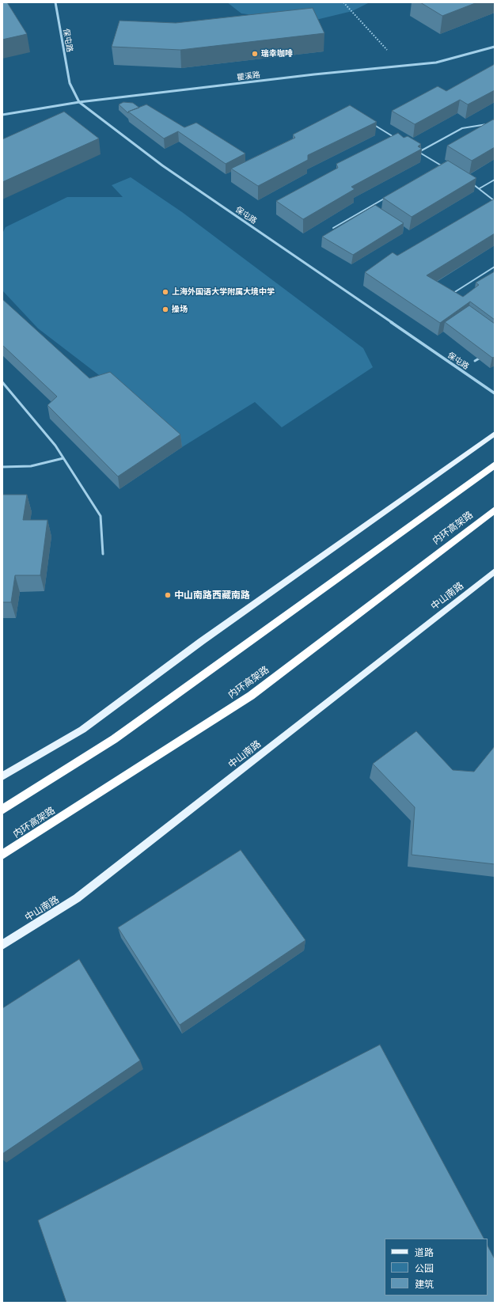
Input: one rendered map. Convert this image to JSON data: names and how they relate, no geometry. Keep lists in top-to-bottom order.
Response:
{
  "streets": {
    "highway": ["内环高架路"],
    "main road": ["中山南路"],
    "street": ["保屯路", "瞿溪路"]
  },
  "crossings": [
    ["保屯路", "瞿溪路"]
  ],
  "places": [
    "瑞幸咖啡",
    "上海外国语大学附属大境中学",
    "操场",
    "中山南路西藏南路"
  ],
  "legend": ["道路", "公园", "建筑"]
}
